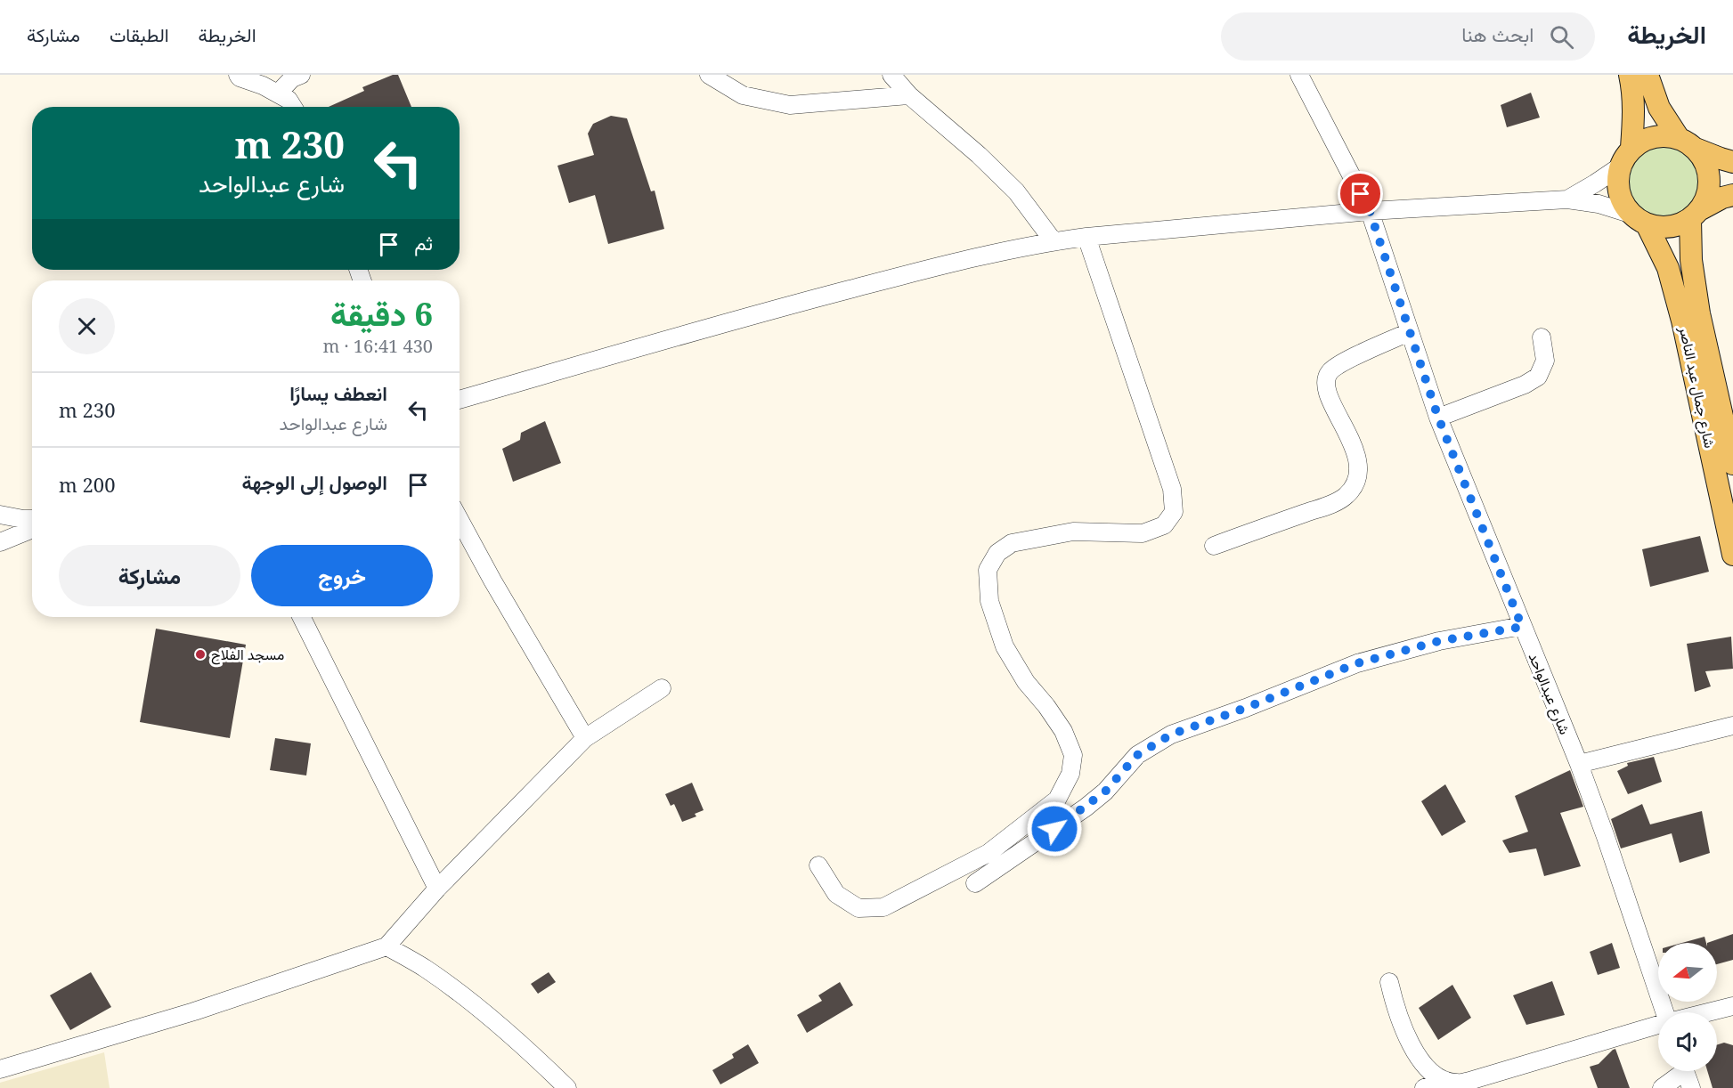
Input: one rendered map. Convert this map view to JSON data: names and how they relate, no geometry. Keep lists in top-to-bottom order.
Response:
{
  "streets": {
    "main road": ["شارع جمال عبد الناصر"],
    "street": ["شارع عبدالواحد"]
  },
  "places": ["مسجد الفلاح"],
  "north": "left",
  "page": {
    "header": "الخريطة",
    "search": "ابحث هنا",
    "nav": ["الخريطة", "الطبقات", "مشاركة"],
    "turn": ["230 m", "شارع عبدالواحد"],
    "then": "ثم",
    "heading": ["6 دقيقة", "430 m · 16:41"],
    "list": [
      {
        "name": "انعطف يسارًا",
        "note": "شارع عبدالواحد",
        "value": "230 m"
      },
      {
        "name": "الوصول إلى الوجهة",
        "value": "200 m"
      }
    ],
    "buttons": ["خروج", "مشاركة"]
  }
}
